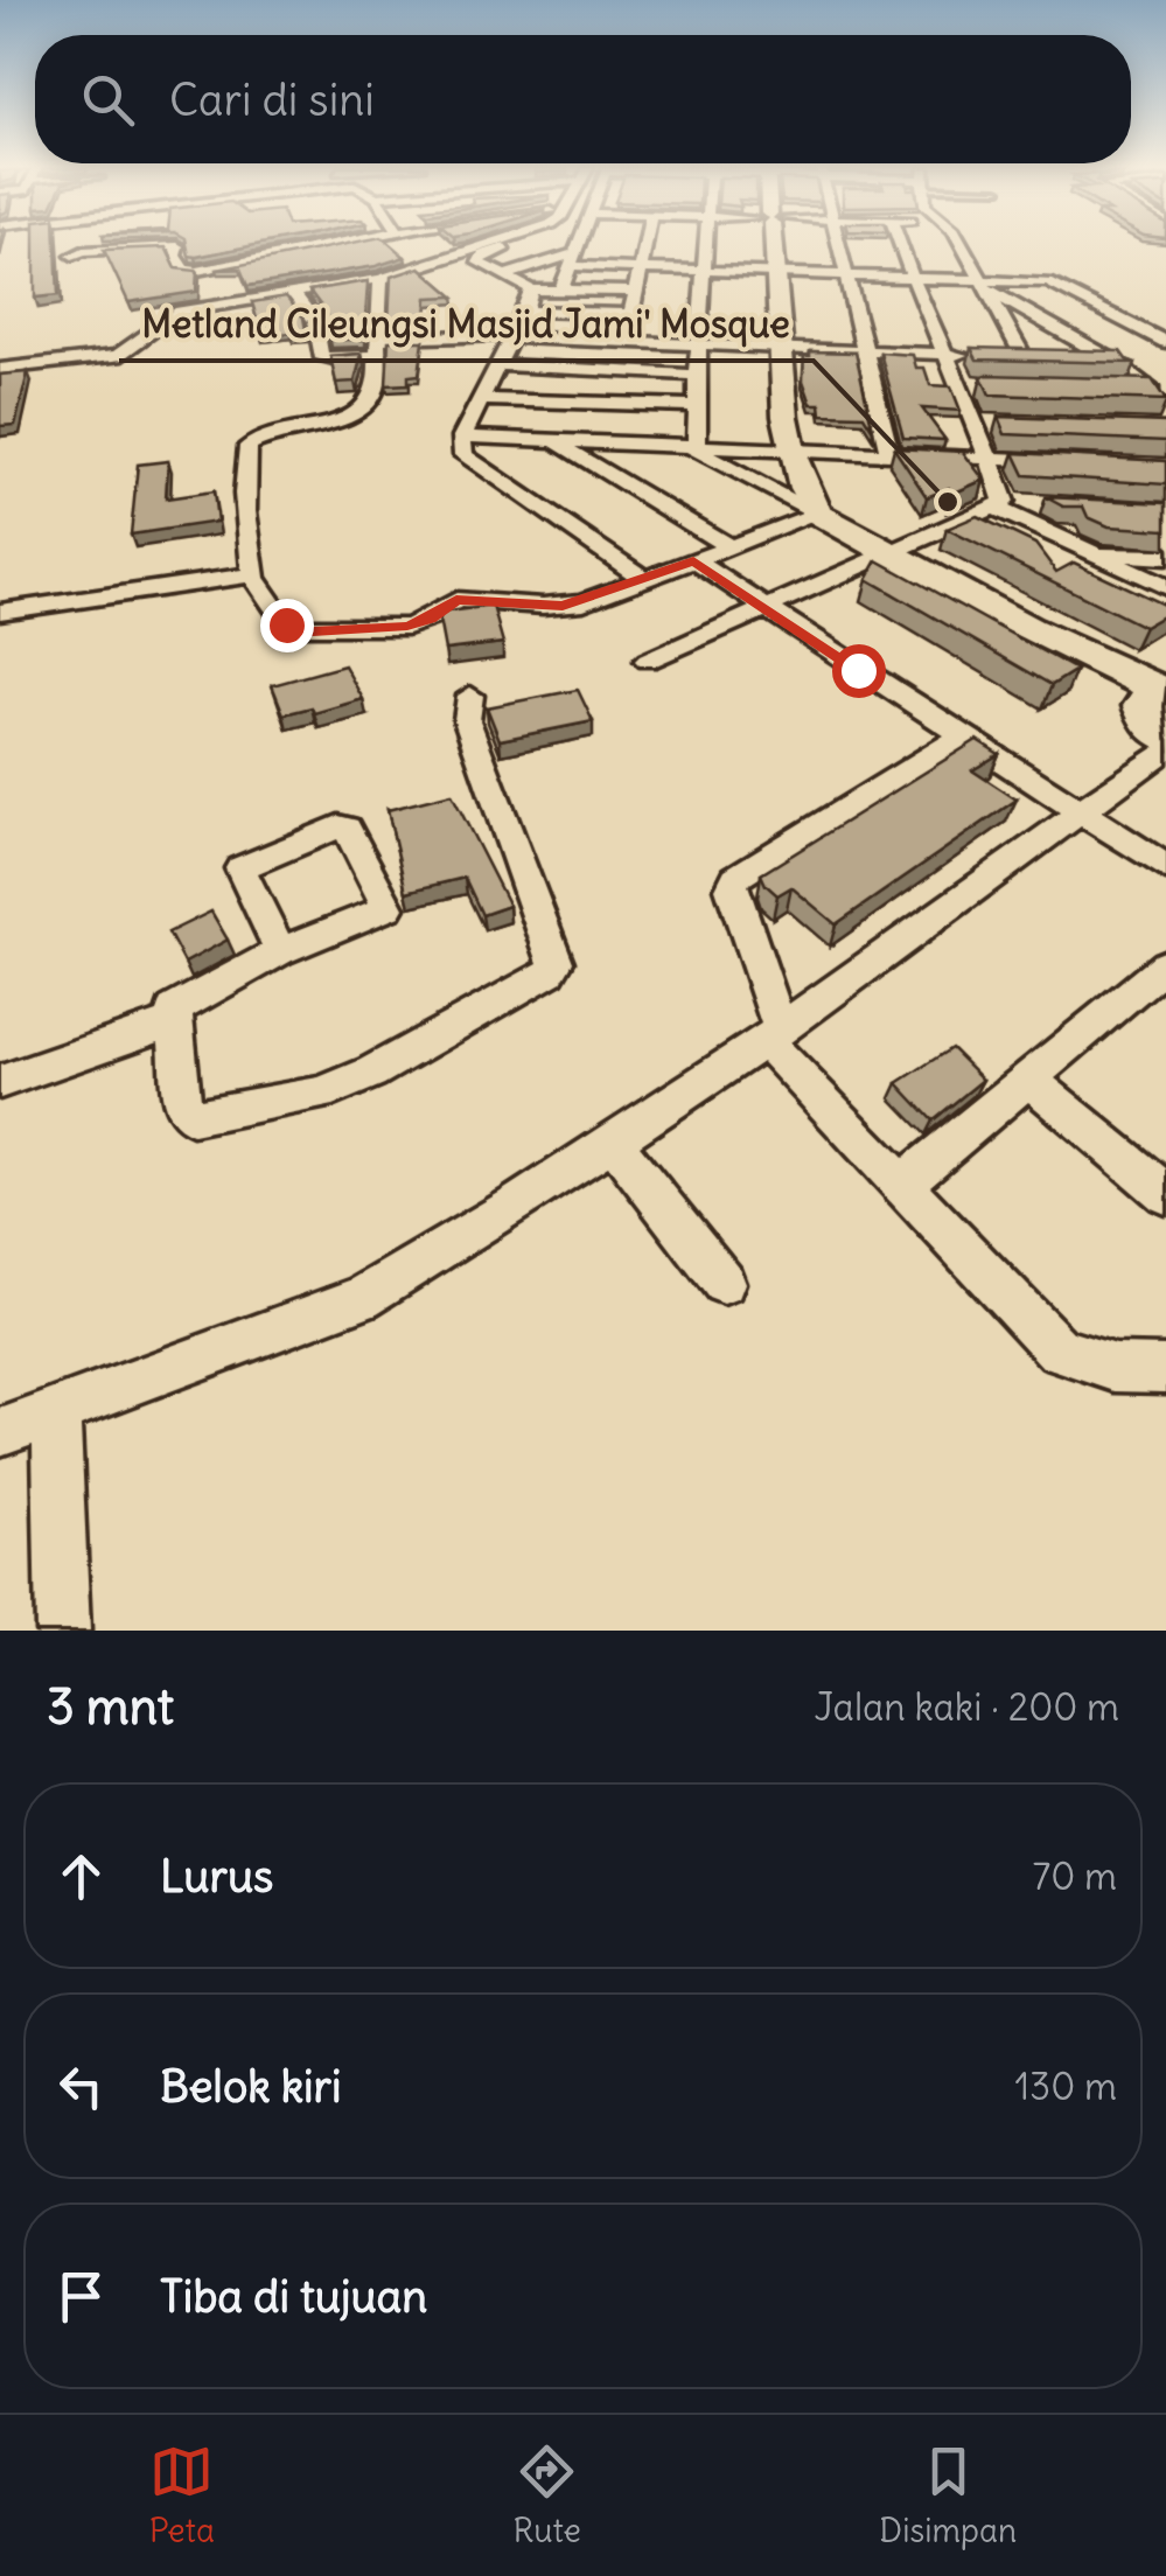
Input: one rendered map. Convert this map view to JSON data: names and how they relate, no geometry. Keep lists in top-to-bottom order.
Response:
{
  "places": ["Metland Cileungsi Masjid Jami' Mosque"],
  "page": {
    "search": "Cari di sini",
    "heading": ["3 mnt", "Jalan kaki · 200 m"],
    "list": [
      ["Lurus", "70 m"],
      ["Belok kiri", "130 m"],
      "Tiba di tujuan"
    ],
    "nav": ["Peta", "Rute", "Disimpan"]
  }
}
